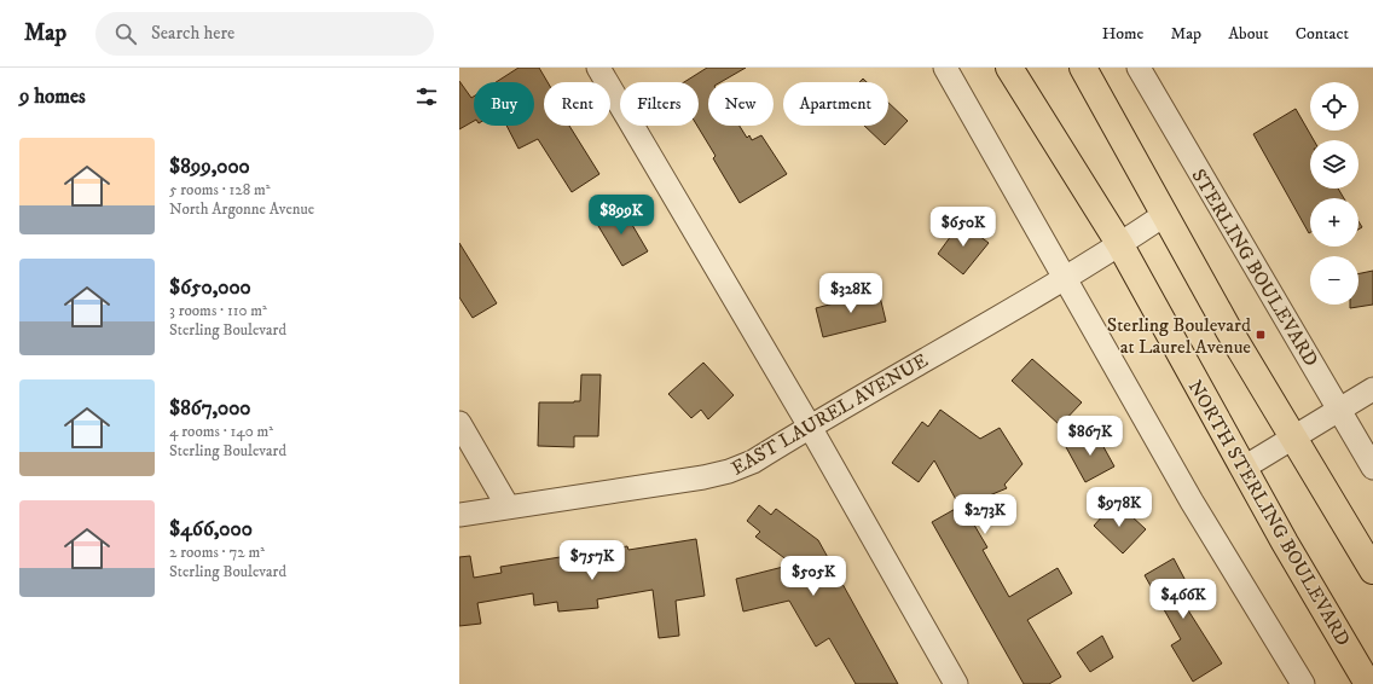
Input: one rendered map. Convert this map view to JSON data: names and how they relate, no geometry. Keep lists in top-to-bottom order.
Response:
{
  "streets": {
    "main road": ["NORTH STERLING BOULEVARD"],
    "street": ["STERLING BOULEVARD", "EAST LAUREL AVENUE"]
  },
  "crossings": [
    ["EAST LAUREL AVENUE", "NORTH STERLING BOULEVARD"]
  ],
  "places": {
    "transit": ["Sterling Boulevard at Laurel Avenue"]
  },
  "page": {
    "header": "Map",
    "search": "Search here",
    "nav": [
      "Home",
      "Map",
      "About",
      "Contact"
    ],
    "heading": "9 homes",
    "map_buttons": ["+", "−"],
    "chip": [
      "Buy",
      "Rent",
      "Filters",
      "New",
      "Apartment"
    ],
    "list": [
      {
        "name": "$899,000",
        "note": "5 rooms · 128 m² · North Argonne Avenue"
      },
      {
        "name": "$650,000",
        "note": "3 rooms · 110 m² · Sterling Boulevard"
      },
      {
        "name": "$867,000",
        "note": "4 rooms · 140 m² · Sterling Boulevard"
      },
      {
        "name": "$466,000",
        "note": "2 rooms · 72 m² · Sterling Boulevard"
      }
    ],
    "price": [
      "$899K",
      "$650K",
      "$328K",
      "$867K",
      "$978K",
      "$273K",
      "$757K",
      "$505K",
      "$466K"
    ]
  }
}
